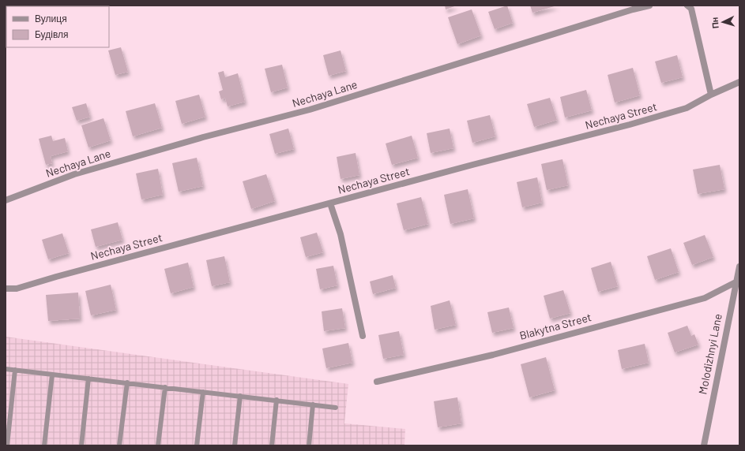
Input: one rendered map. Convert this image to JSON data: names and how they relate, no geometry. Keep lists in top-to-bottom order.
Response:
{
  "streets": {
    "street": [
      "Nechaya Lane",
      "Nechaya Street",
      "Blakytna Street",
      "Molodizhnyi Lane"
    ]
  },
  "crossings": [
    ["Blakytna Street", "Molodizhnyi Lane"]
  ],
  "legend": ["Вулиця", "Будівля"],
  "north": "left"
}
